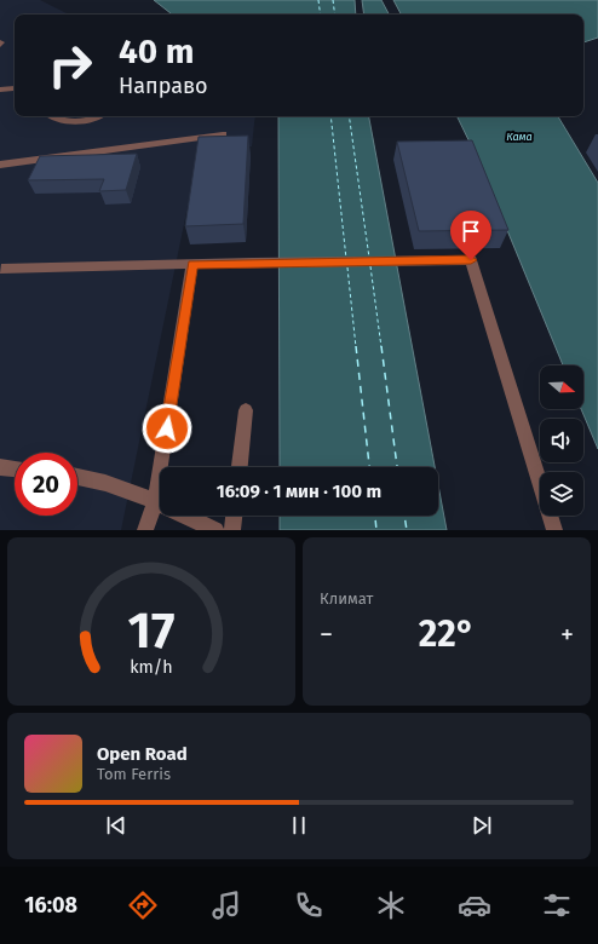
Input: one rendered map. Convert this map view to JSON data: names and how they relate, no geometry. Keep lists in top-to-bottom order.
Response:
{
  "water": ["Кама"],
  "north": "right",
  "page": {
    "turn": ["40 m", "Направо"],
    "limit": "20",
    "trip": "16:09 · 1 мин · 100 m",
    "tile": "Климат",
    "heat": ["−", "22°", "+"],
    "song": ["Open Road", "Tom Ferris"],
    "tabs": "16:08",
    "gauge": ["17", "km/h"]
  }
}
